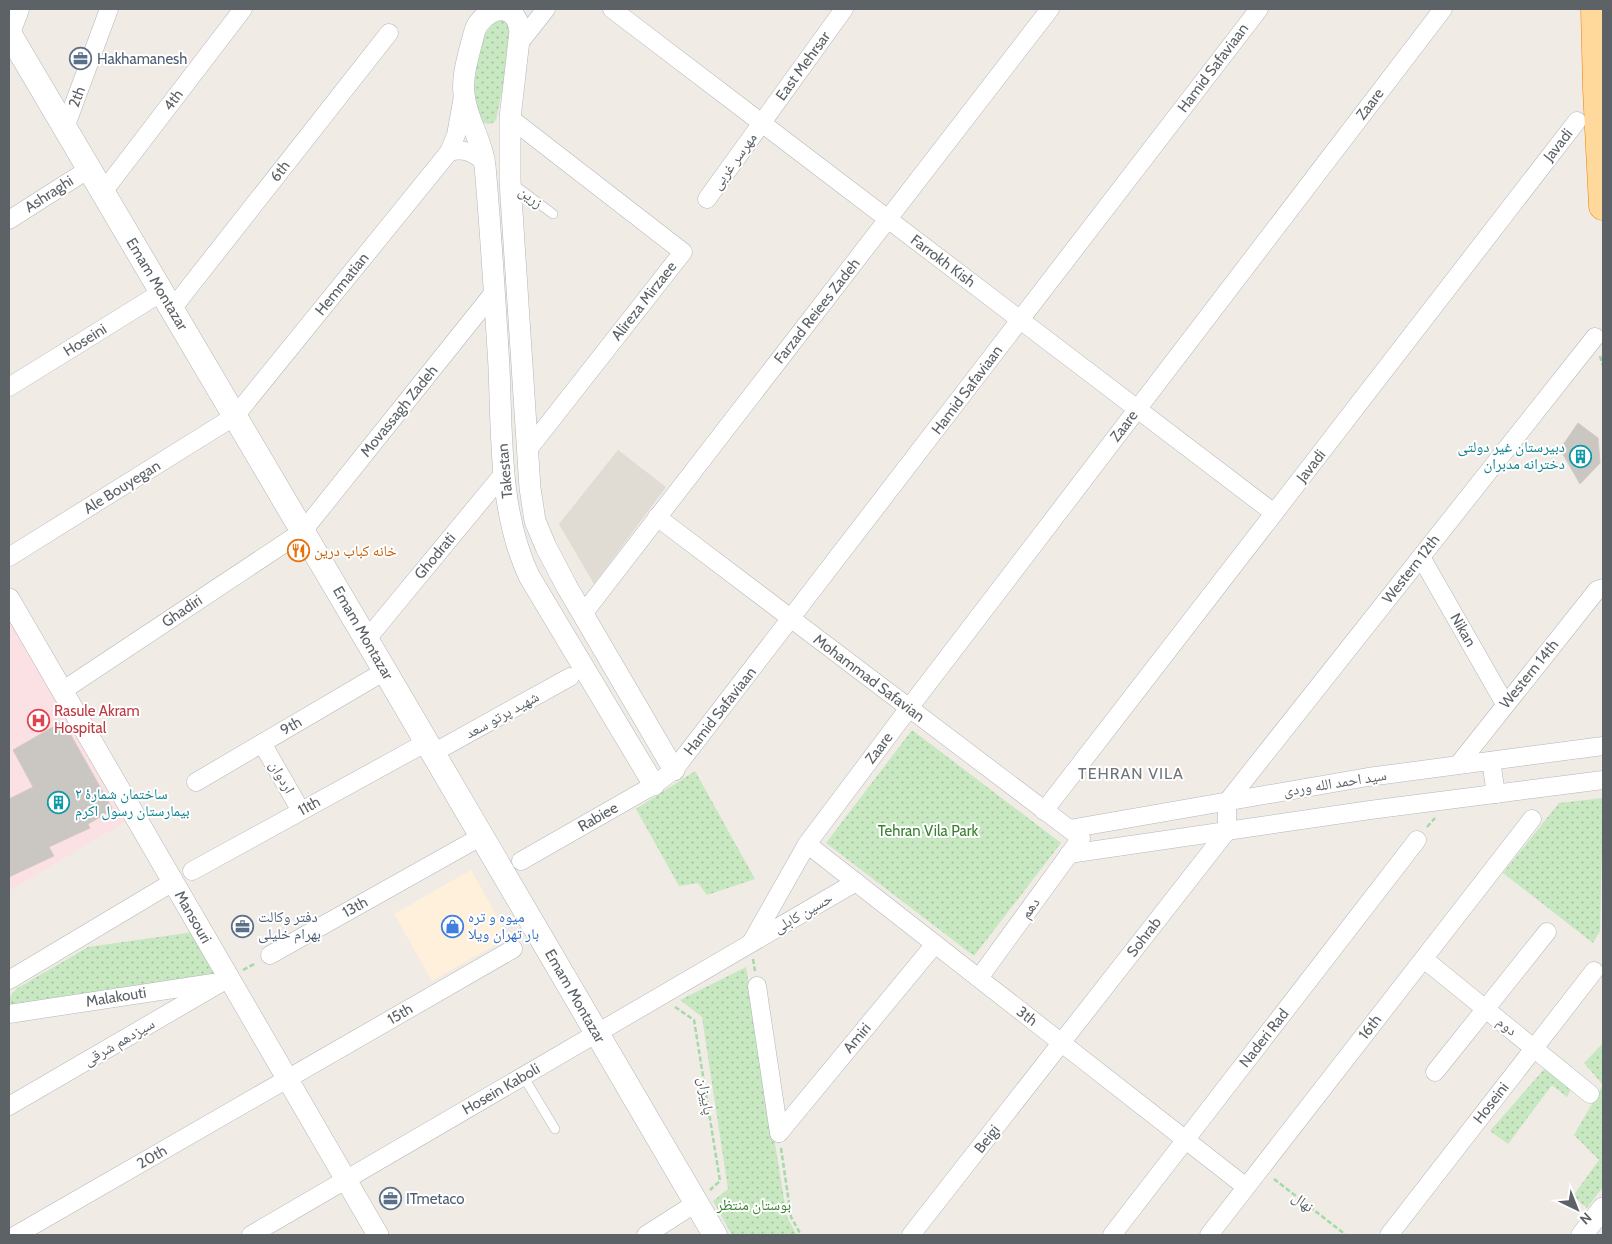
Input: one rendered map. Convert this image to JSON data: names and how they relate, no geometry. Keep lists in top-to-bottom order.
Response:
{
  "streets": {
    "main road": ["Emam Montazar"],
    "street": [
      "East Mehrsar",
      "Hamid Safaviaan",
      "2th",
      "4th",
      "Zaare",
      "Javadi",
      "مهرسر غربی",
      "6th",
      "Ashraghi",
      "Farrokh Kish",
      "Hemmatian",
      "Alireza Mirzaee",
      "Farzad Reiees Zadeh",
      "Hoseini",
      "Movassagh Zadeh",
      "Takestan",
      "Ale Bouyegan",
      "Ghodrati",
      "Western 12th",
      "Ghadiri",
      "Nikan",
      "Western 14th",
      "Mohammad Safavian",
      "شهید پرتو سعد",
      "9th",
      "اردوان",
      "سید احمد الله وردی",
      "11th",
      "Rabiee",
      "13th",
      "دهم",
      "حسین کابلی",
      "Mansouri",
      "Sohrab",
      "Malakouti",
      "15th",
      "3th",
      "دوم",
      "16th",
      "Amiri",
      "Naderi Rad",
      "سیزدهم شرقی",
      "Hosein Kaboli",
      "Beigi",
      "20th"
    ],
    "lane": ["زرین"],
    "path": ["پاییزان", "نهال"]
  },
  "crossings": [
    ["East Mehrsar", "مهرسر غربی"],
    ["East Mehrsar", "Farrokh Kish"],
    ["Hamid Safaviaan", "Farrokh Kish"],
    ["Hamid Safaviaan", "Takestan"],
    ["Hamid Safaviaan", "Mohammad Safavian"],
    ["Hamid Safaviaan", "Rabiee"],
    ["2th", "Emam Montazar"],
    ["4th", "Emam Montazar"],
    ["Zaare", "Farrokh Kish"],
    ["Zaare", "Mohammad Safavian"],
    ["Zaare", "حسین کابلی"],
    ["Zaare", "3th"],
    ["Zaare", "Hosein Kaboli"],
    ["Javadi", "Farrokh Kish"],
    ["Javadi", "Mohammad Safavian"],
    ["مهرسر غربی", "Farrokh Kish"],
    ["6th", "Emam Montazar"],
    ["6th", "Hoseini"],
    ["Ashraghi", "Emam Montazar"],
    ["زرین", "Takestan"],
    ["Farrokh Kish", "Farzad Reiees Zadeh"],
    ["Emam Montazar", "Hemmatian"],
    ["Emam Montazar", "Hoseini"],
    ["Emam Montazar", "Movassagh Zadeh"],
    ["Emam Montazar", "Ale Bouyegan"],
    ["Emam Montazar", "Ghodrati"],
    ["Emam Montazar", "Ghadiri"],
    ["Emam Montazar", "شهید پرتو سعد"],
    ["Emam Montazar", "9th"],
    ["Emam Montazar", "11th"],
    ["Emam Montazar", "13th"],
    ["Emam Montazar", "Hosein Kaboli"],
    ["Emam Montazar", "پاییزان"],
    ["Hemmatian", "Takestan"],
    ["Hemmatian", "Ale Bouyegan"],
    ["Alireza Mirzaee", "Takestan"],
    ["Farzad Reiees Zadeh", "Takestan"],
    ["Farzad Reiees Zadeh", "Mohammad Safavian"],
    ["Hoseini", "دوم"],
    ["Movassagh Zadeh", "Takestan"],
    ["Movassagh Zadeh", "Ghadiri"],
    ["Takestan", "Ghodrati"],
    ["Takestan", "Rabiee"],
    ["Western 12th", "Nikan"],
    ["Western 12th", "سید احمد الله وردی"],
    ["Ghadiri", "Mansouri"],
    ["Nikan", "Western 14th"],
    ["Western 14th", "سید احمد الله وردی"],
    ["Mohammad Safavian", "سید احمد الله وردی"],
    ["Mohammad Safavian", "دهم"],
    ["شهید پرتو سعد", "11th"],
    ["9th", "اردوان"],
    ["اردوان", "11th"],
    ["سید احمد الله وردی", "دهم"],
    ["سید احمد الله وردی", "Sohrab"],
    ["دهم", "3th"],
    ["حسین کابلی", "3th"],
    ["حسین کابلی", "Hosein Kaboli"],
    ["Mansouri", "Malakouti"],
    ["Mansouri", "15th"],
    ["Mansouri", "سیزدهم شرقی"],
    ["Mansouri", "Hosein Kaboli"],
    ["Mansouri", "20th"],
    ["Sohrab", "3th"],
    ["Sohrab", "Beigi"],
    ["Malakouti", "سیزدهم شرقی"],
    ["15th", "20th"],
    ["3th", "16th"],
    ["3th", "Amiri"],
    ["3th", "Naderi Rad"],
    ["3th", "Beigi"],
    ["دوم", "16th"],
    ["16th", "نهال"],
    ["Hosein Kaboli", "پاییزان"]
  ],
  "districts": ["TEHRAN VILA"],
  "parks": ["Tehran Vila Park", "بوستان منتظر"],
  "places": {
    "office": ["Hakhamanesh", "دفتر وکالت بهرام خلیلی", "ITmetaco"],
    "building": ["دبیرستان غیر دولتی دخترانه مدبران", "ساختمان شمارهٔ ۲ بیمارستان رسول اکرم"],
    "restaurant": ["خانه کباب درین"],
    "hospital": ["Rasule Akram Hospital"],
    "shop": ["میوه و تره بار تهران ویلا"]
  },
  "north": "bottom right"
}
